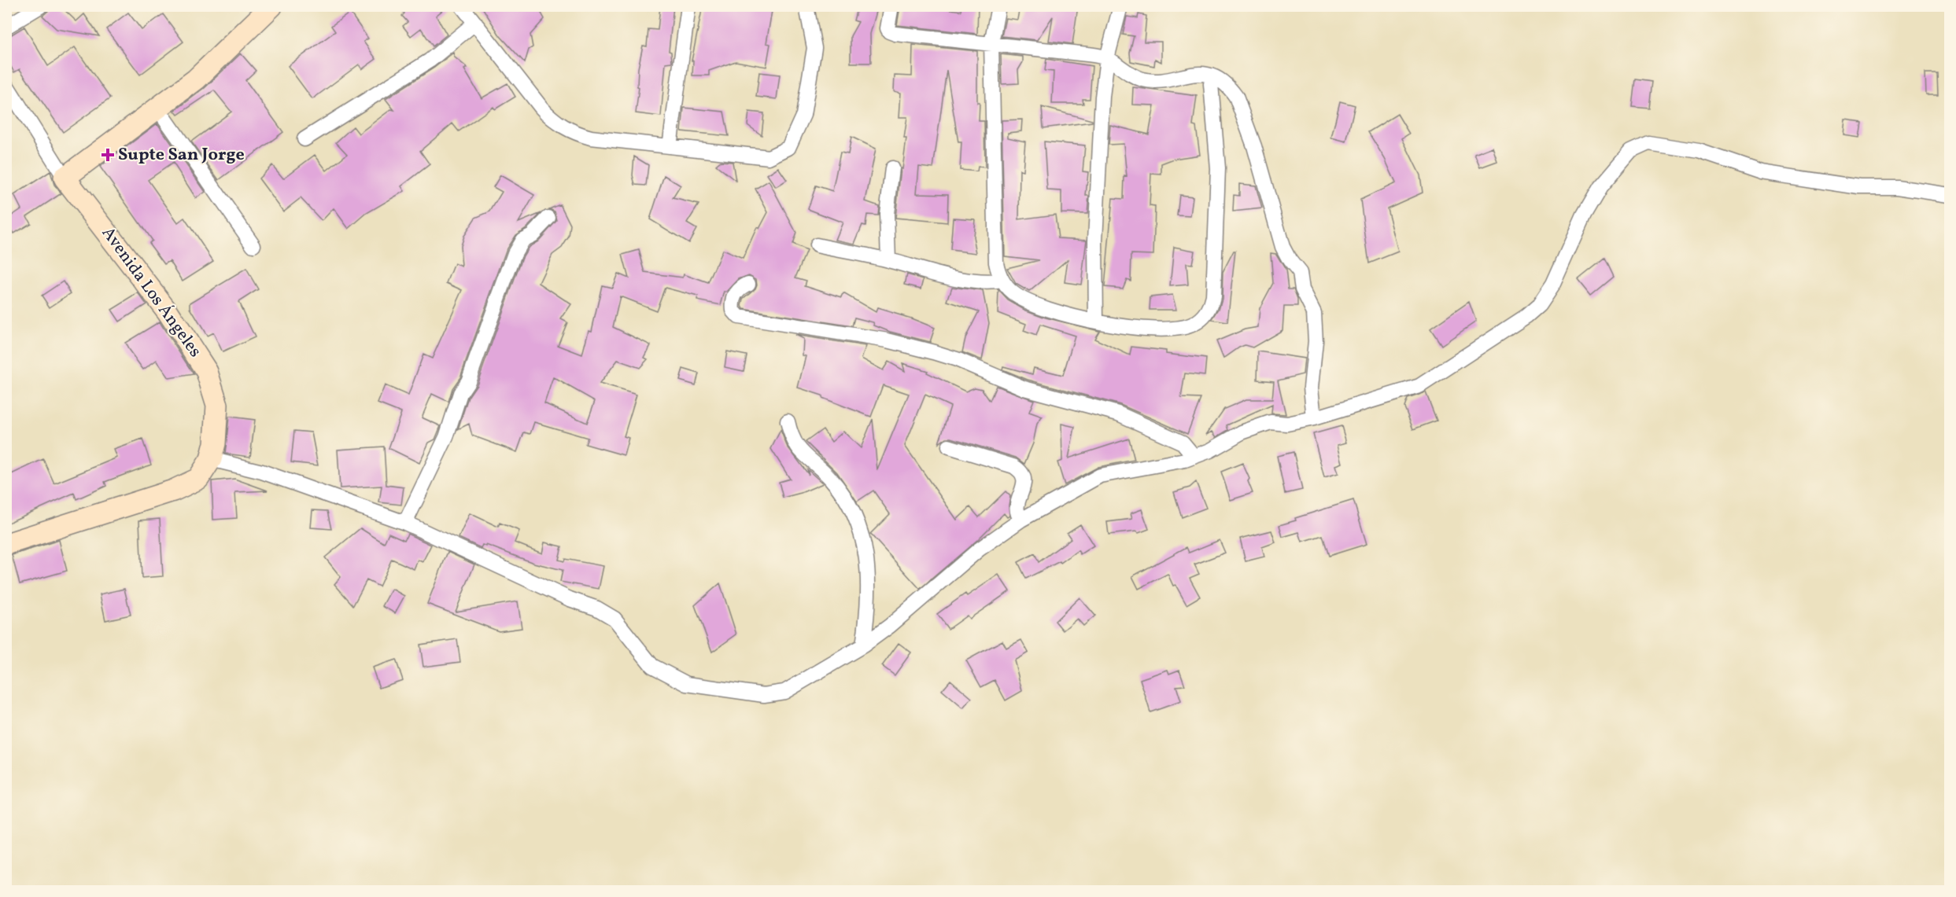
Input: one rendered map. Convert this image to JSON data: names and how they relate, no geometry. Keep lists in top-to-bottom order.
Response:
{
  "streets": {
    "street": ["Avenida Los Ángeles"]
  },
  "places": {
    "health": ["Supte San Jorge"]
  }
}
